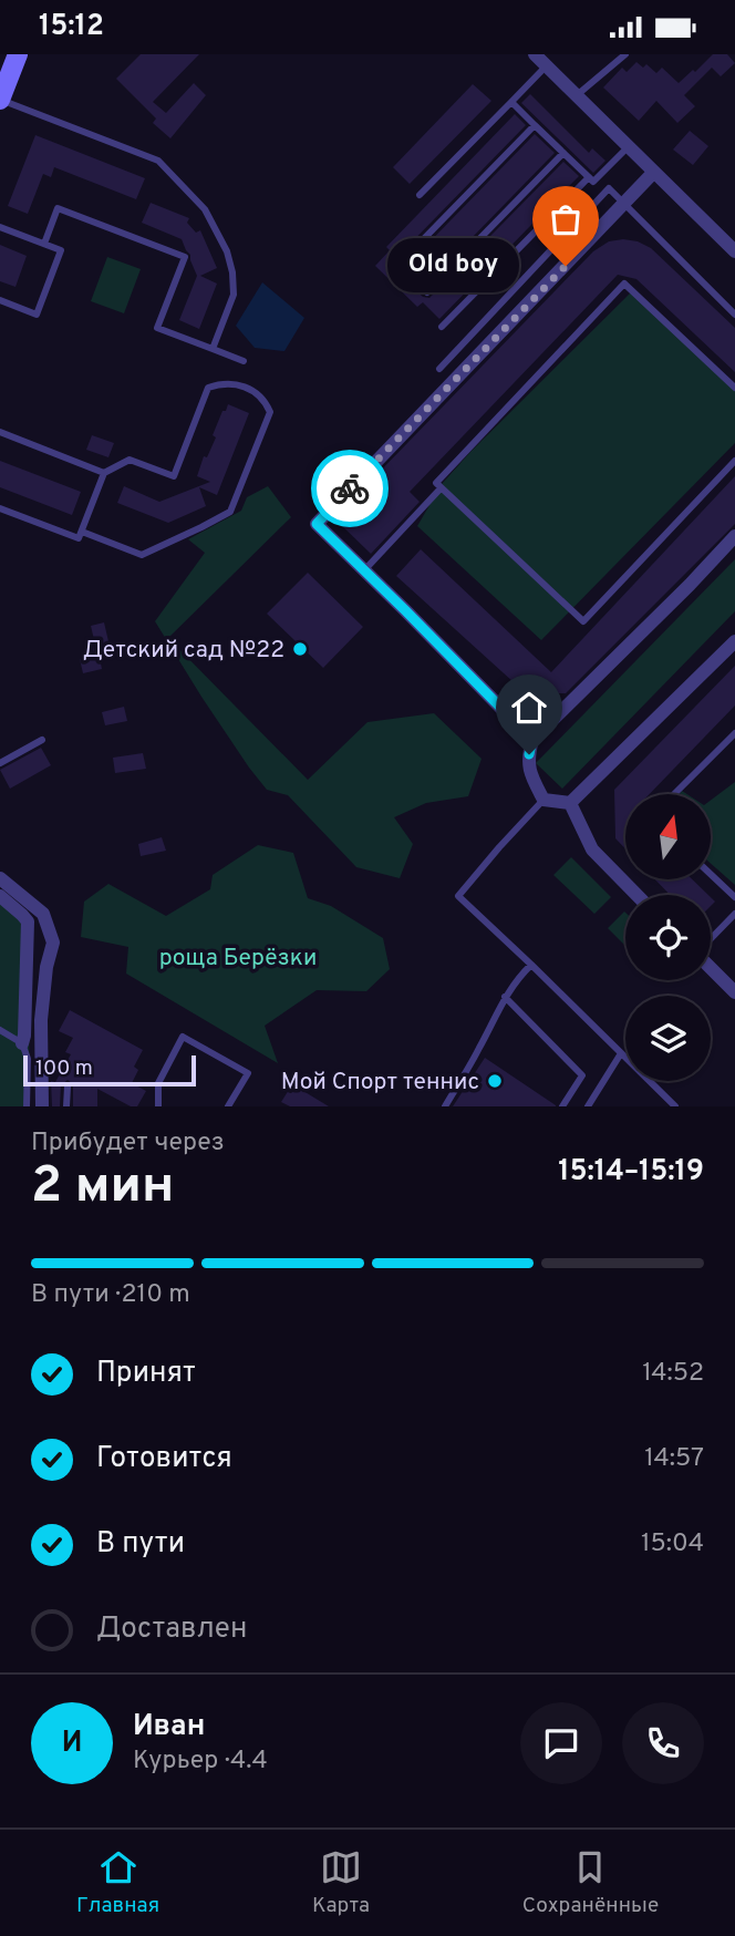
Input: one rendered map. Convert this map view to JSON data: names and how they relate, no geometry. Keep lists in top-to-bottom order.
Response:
{
  "parks": ["роща Берёзки"],
  "places": ["Old boy", "Детский сад №22", "Мой Спорт теннис"],
  "scale_bar": "100 m",
  "north": "top",
  "page": {
    "status": "15:12",
    "bubble": "Old boy",
    "scale": "100 m",
    "heading": ["2 мин", "Прибудет через", "15:14–15:19"],
    "panel": ["Иван", "Курьер · 4.4"],
    "bar": "В пути · 210 m",
    "list": [
      ["Принят", "14:52"],
      ["Готовится", "14:57"],
      ["В пути", "15:04"],
      "Доставлен"
    ],
    "round": "И",
    "tabs": ["Главная", "Карта", "Сохранённые"]
  }
}
